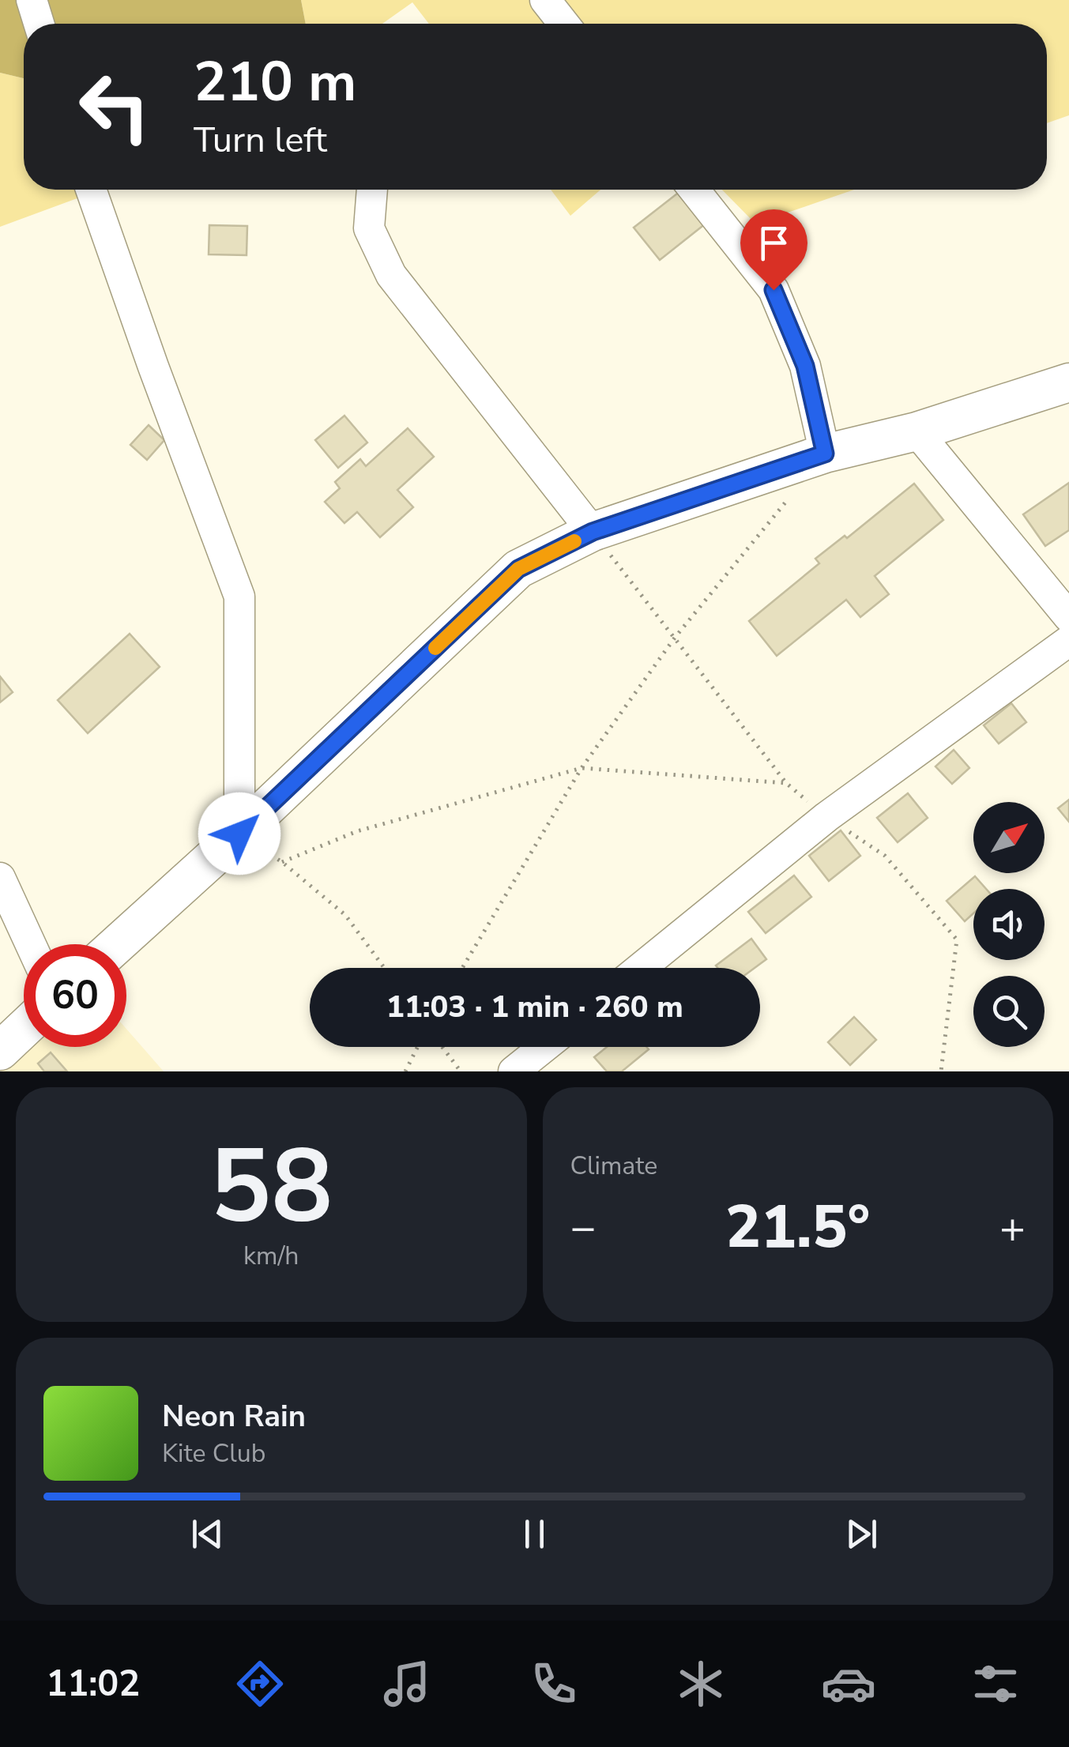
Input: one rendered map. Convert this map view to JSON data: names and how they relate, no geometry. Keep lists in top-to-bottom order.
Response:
{
  "north": "top right",
  "page": {
    "turn": ["210 m", "Turn left"],
    "limit": "60",
    "trip": "11:03 · 1 min · 260 m",
    "tile": [
      ["58", "km/h"],
      "Climate"
    ],
    "heat": ["−", "21.5°", "+"],
    "song": ["Neon Rain", "Kite Club"],
    "tabs": "11:02"
  }
}
